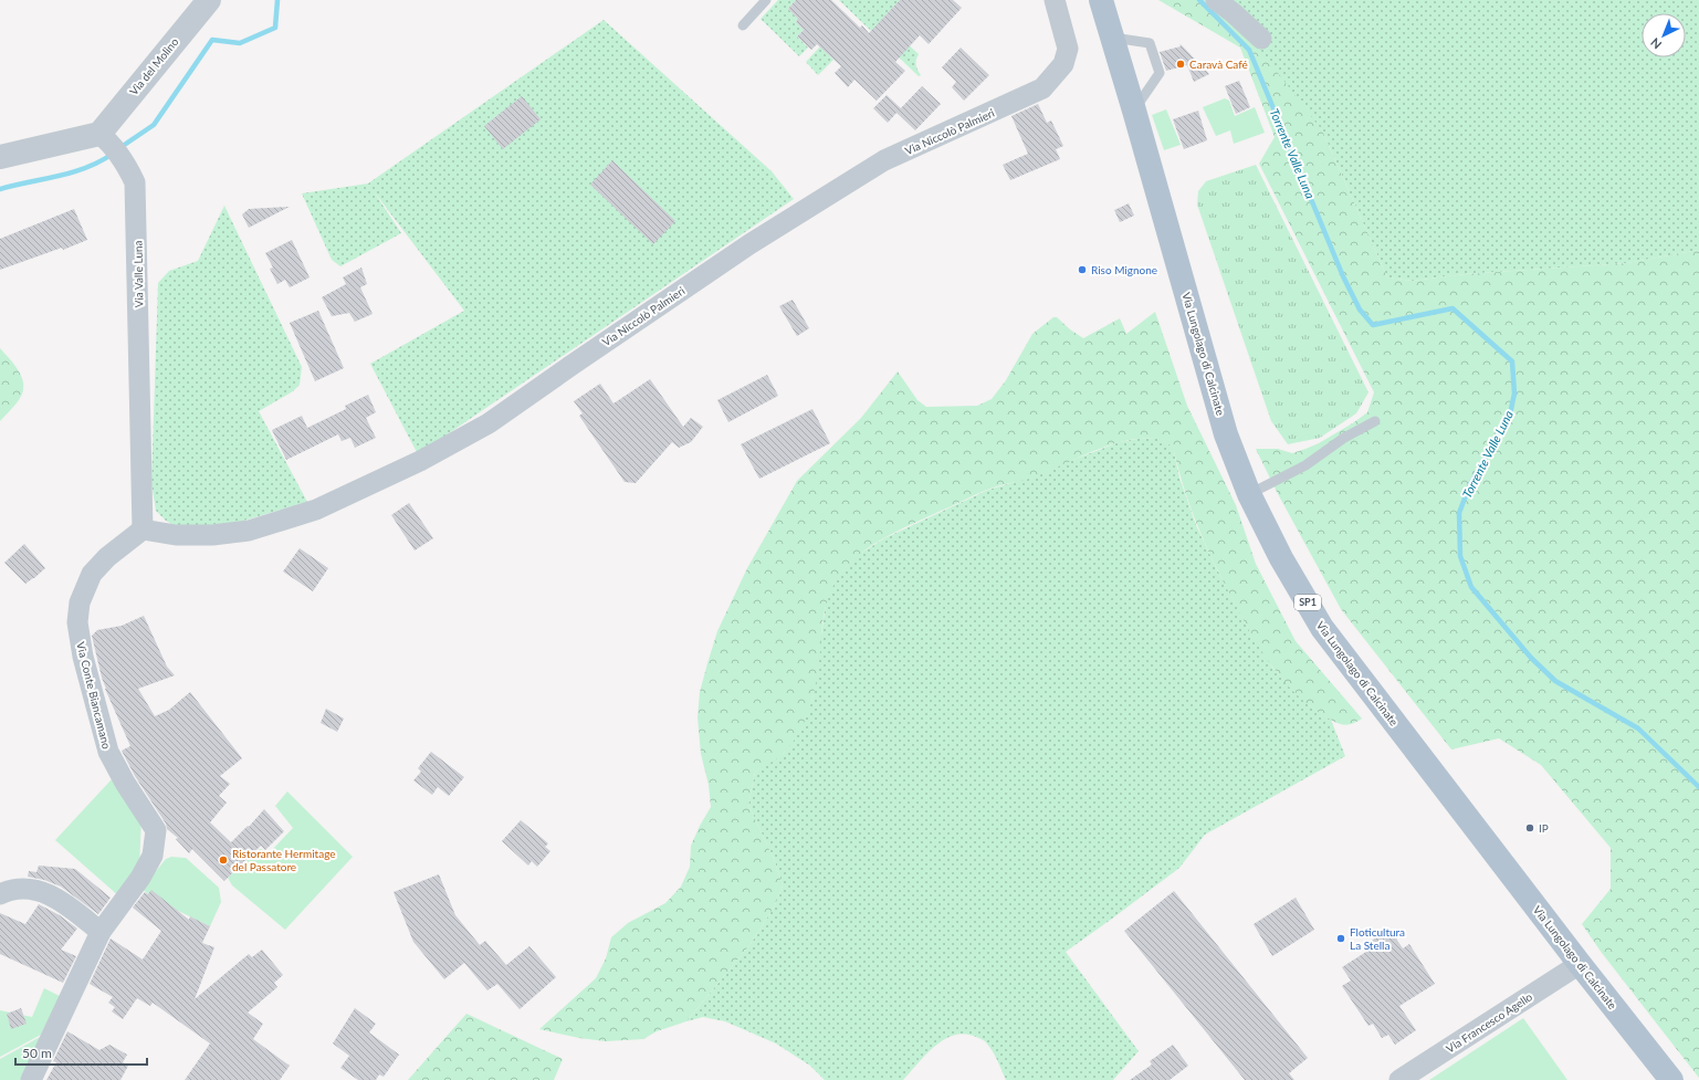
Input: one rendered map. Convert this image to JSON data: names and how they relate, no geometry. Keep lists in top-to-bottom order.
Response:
{
  "streets": {
    "main road": ["Via Lungolago di Calcinate", "SP1"],
    "street": [
      "Via del Molino",
      "Via Niccolò Palmieri",
      "Via Valle Luna",
      "Via Conte Biancamano",
      "Via Francesco Agello"
    ]
  },
  "crossings": [
    ["Via del Molino", "Via Valle Luna"],
    ["Via Niccolò Palmieri", "Via Valle Luna"],
    ["Via Niccolò Palmieri", "Via Conte Biancamano"],
    ["Via Valle Luna", "Via Conte Biancamano"],
    ["Via Lungolago di Calcinate", "Via Francesco Agello"]
  ],
  "water": ["Torrente Valle Luna"],
  "places": [
    "Caravà Café",
    "Riso Mignone",
    "IP",
    "Ristorante Hermitage del Passatore",
    "Floticultura La Stella"
  ],
  "scale_bar": "50 m",
  "north": "bottom left"
}
